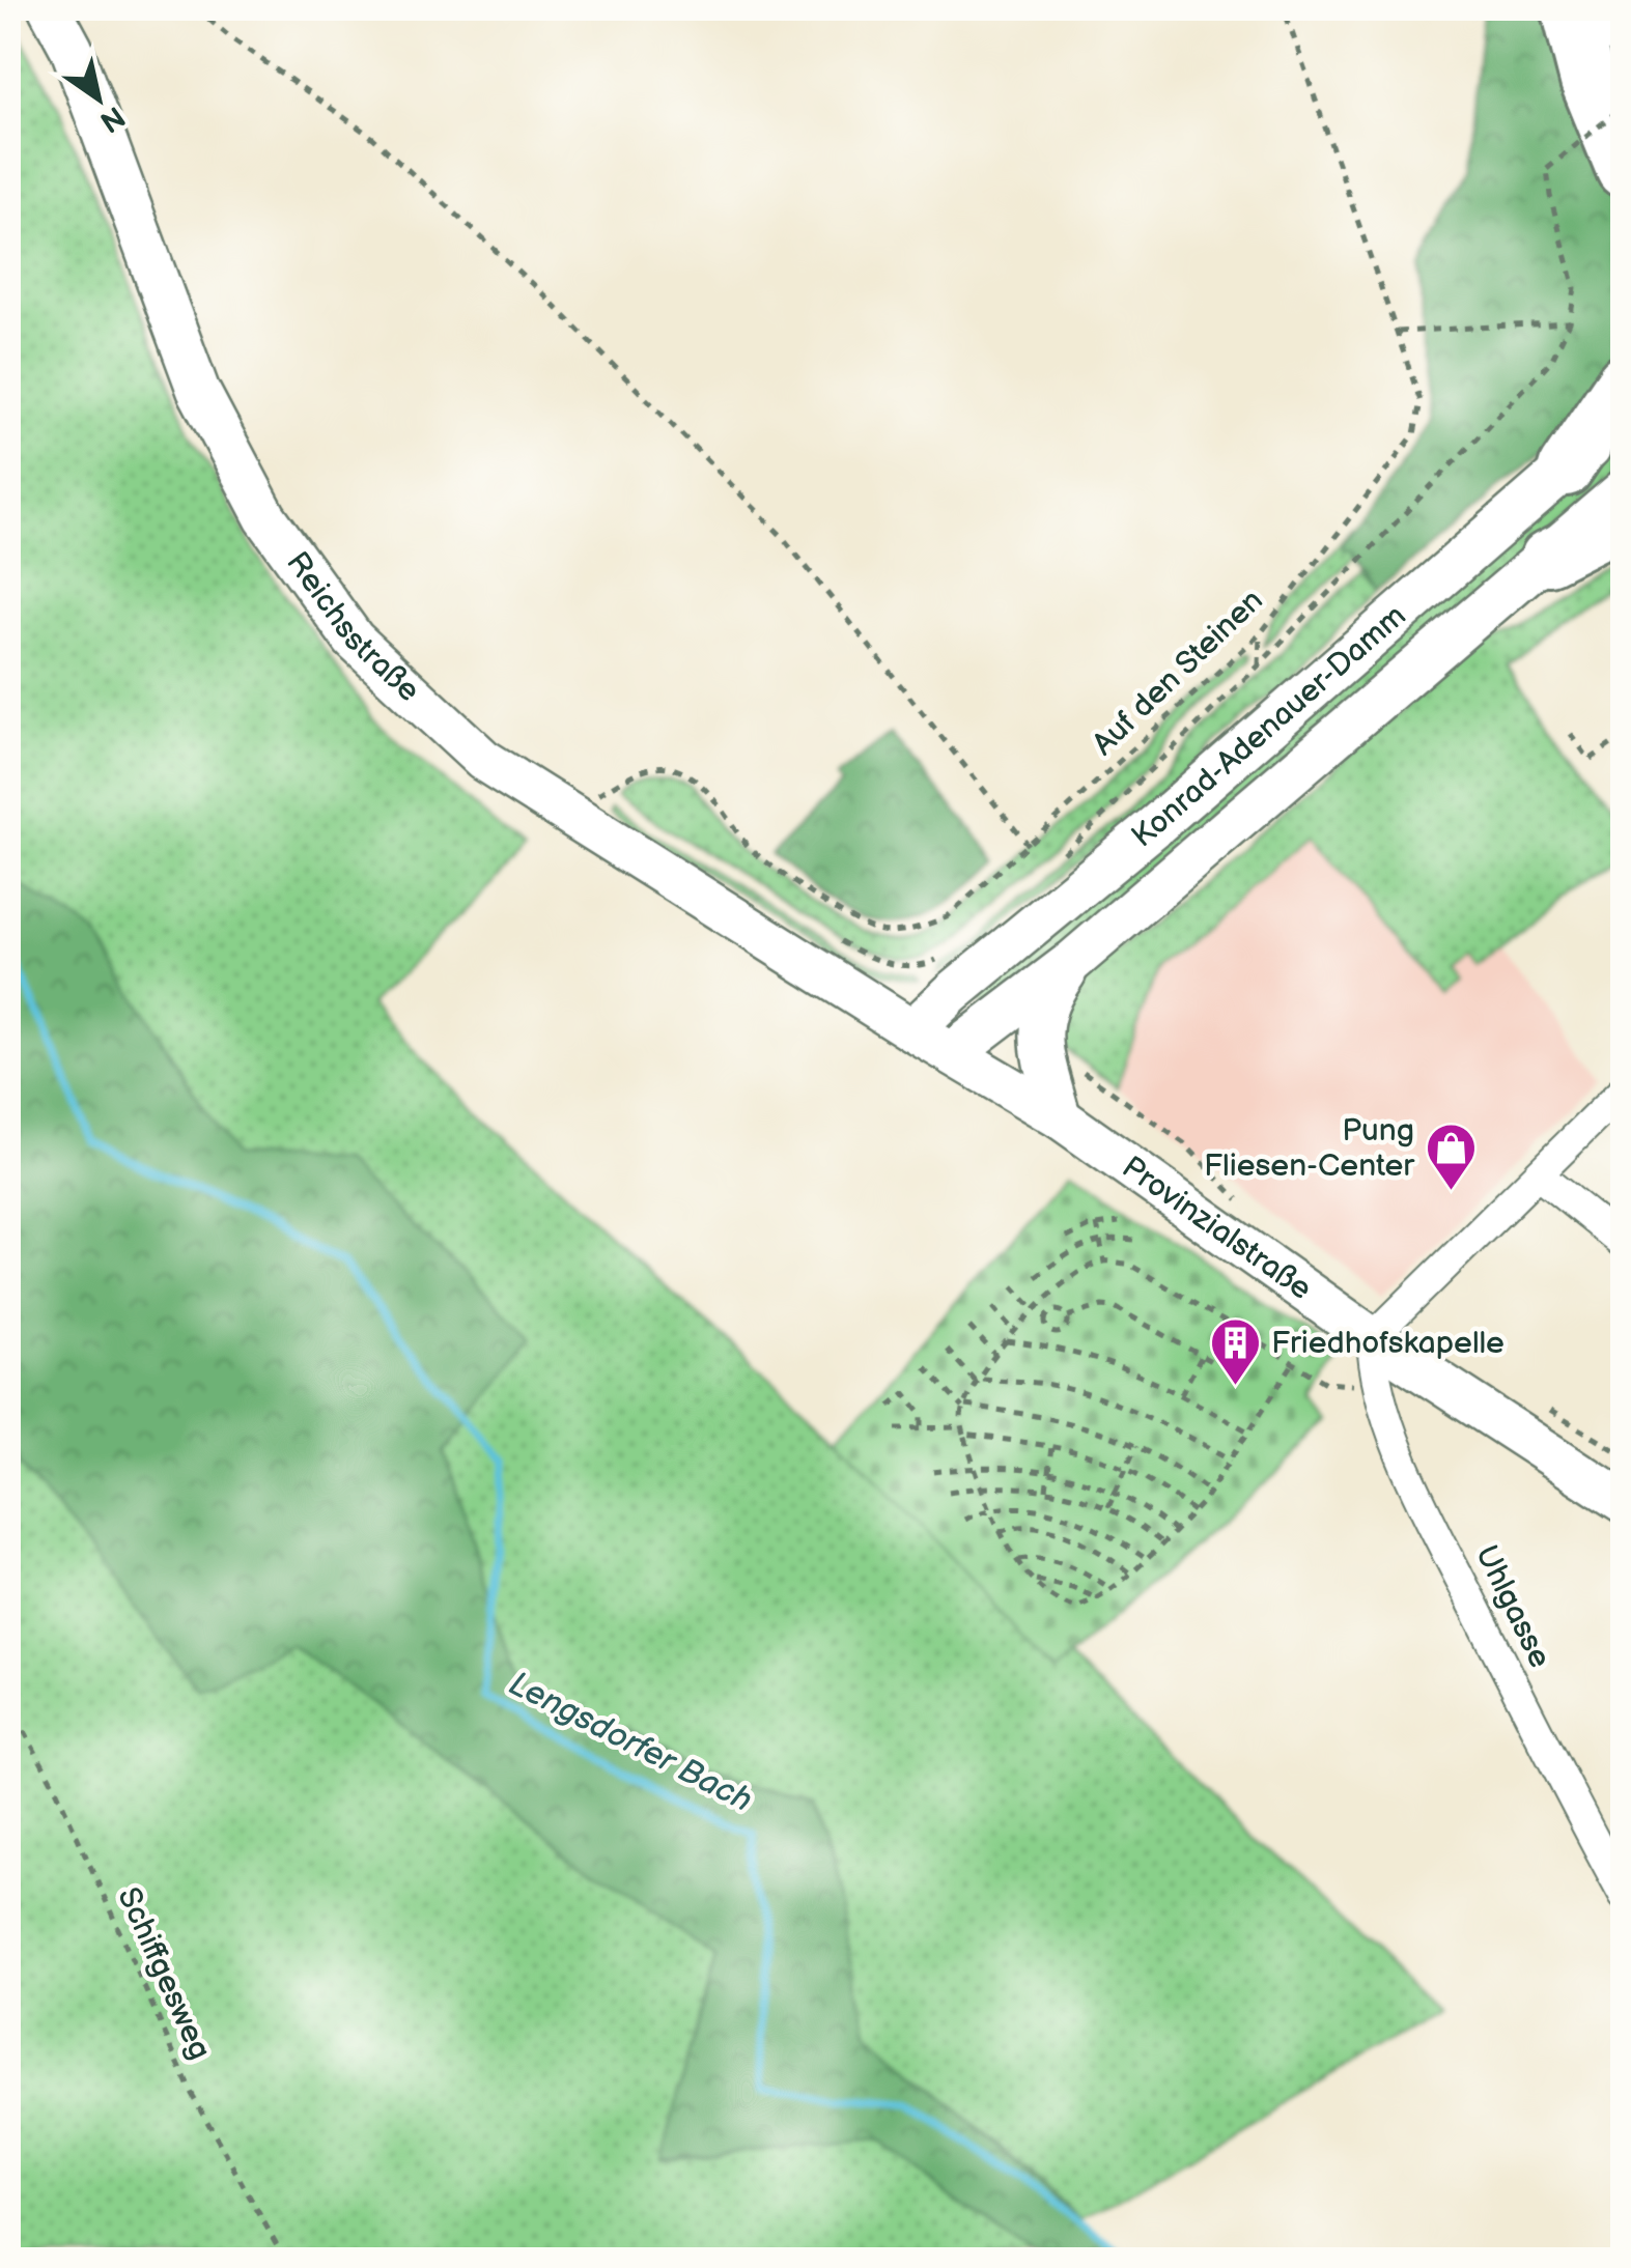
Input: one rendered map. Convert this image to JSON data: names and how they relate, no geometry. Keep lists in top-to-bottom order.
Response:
{
  "streets": {
    "main road": ["Reichsstraße", "Konrad-Adenauer-Damm", "Provinzialstraße"],
    "street": ["Uhlgasse"],
    "path": ["Auf den Steinen", "Schiffgesweg"]
  },
  "crossings": [
    ["Reichsstraße", "Konrad-Adenauer-Damm"],
    ["Reichsstraße", "Provinzialstraße"],
    ["Konrad-Adenauer-Damm", "Provinzialstraße"],
    ["Provinzialstraße", "Uhlgasse"]
  ],
  "water": ["Lengsdorfer Bach"],
  "places": {
    "shop": ["Pung Fliesen-Center"],
    "building": ["Friedhofskapelle"]
  },
  "north": "bottom right"
}
